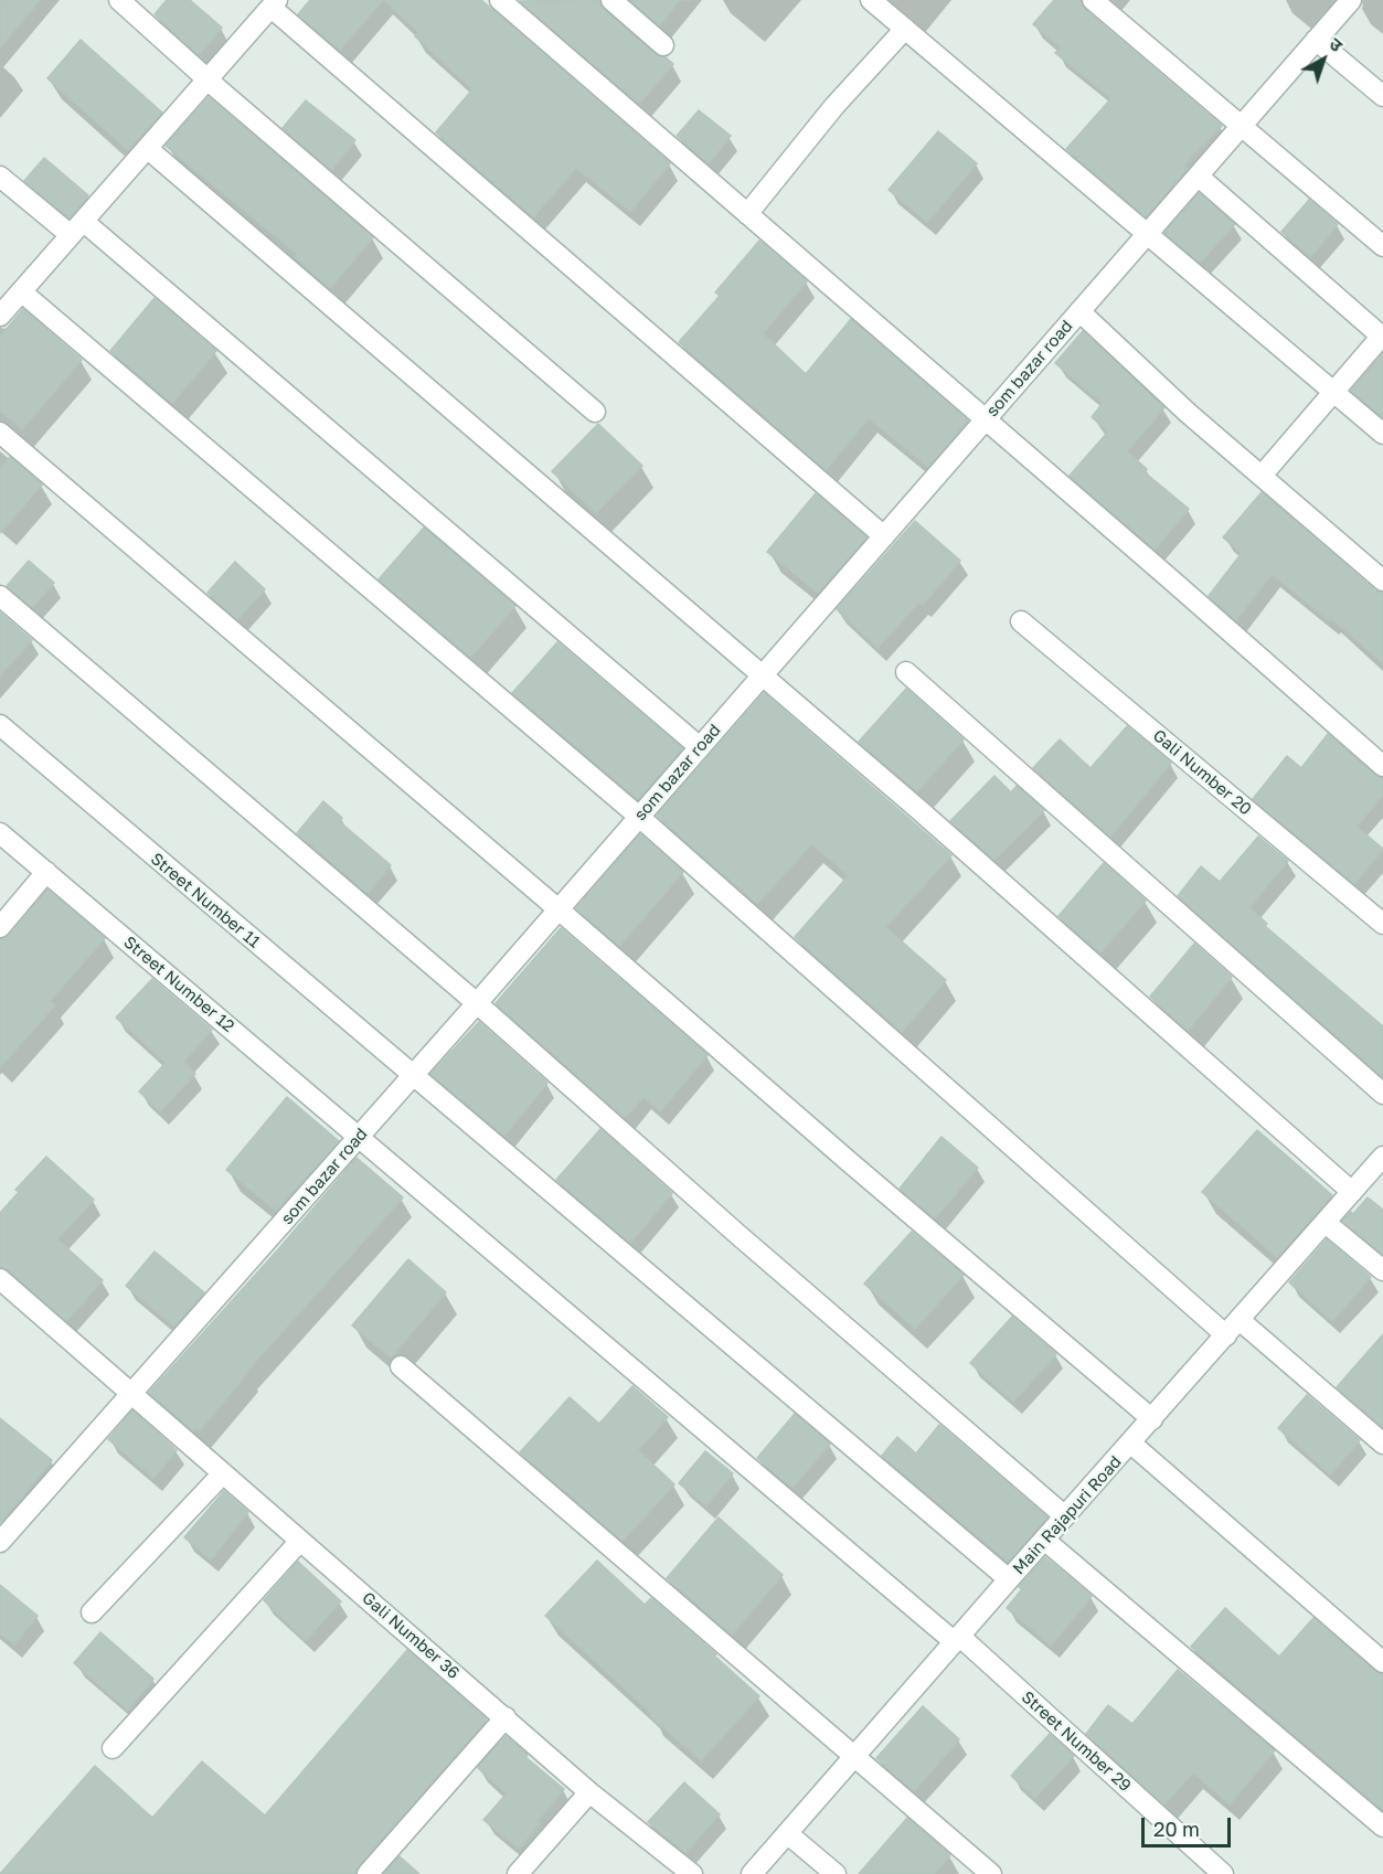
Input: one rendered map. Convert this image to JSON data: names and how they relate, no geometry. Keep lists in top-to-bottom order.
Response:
{
  "streets": {
    "street": [
      "som bazar road",
      "Gali Number 20",
      "Street Number 11",
      "Street Number 12",
      "Main Rajapuri Road",
      "Gali Number 36",
      "Street Number 29"
    ]
  },
  "crossings": [
    ["som bazar road", "Street Number 11"],
    ["som bazar road", "Street Number 12"],
    ["som bazar road", "Gali Number 36"],
    ["Street Number 11", "Main Rajapuri Road"],
    ["Street Number 12", "Main Rajapuri Road"],
    ["Street Number 12", "Street Number 29"],
    ["Main Rajapuri Road", "Street Number 29"]
  ],
  "scale_bar": "20 m",
  "north": "top right"
}
